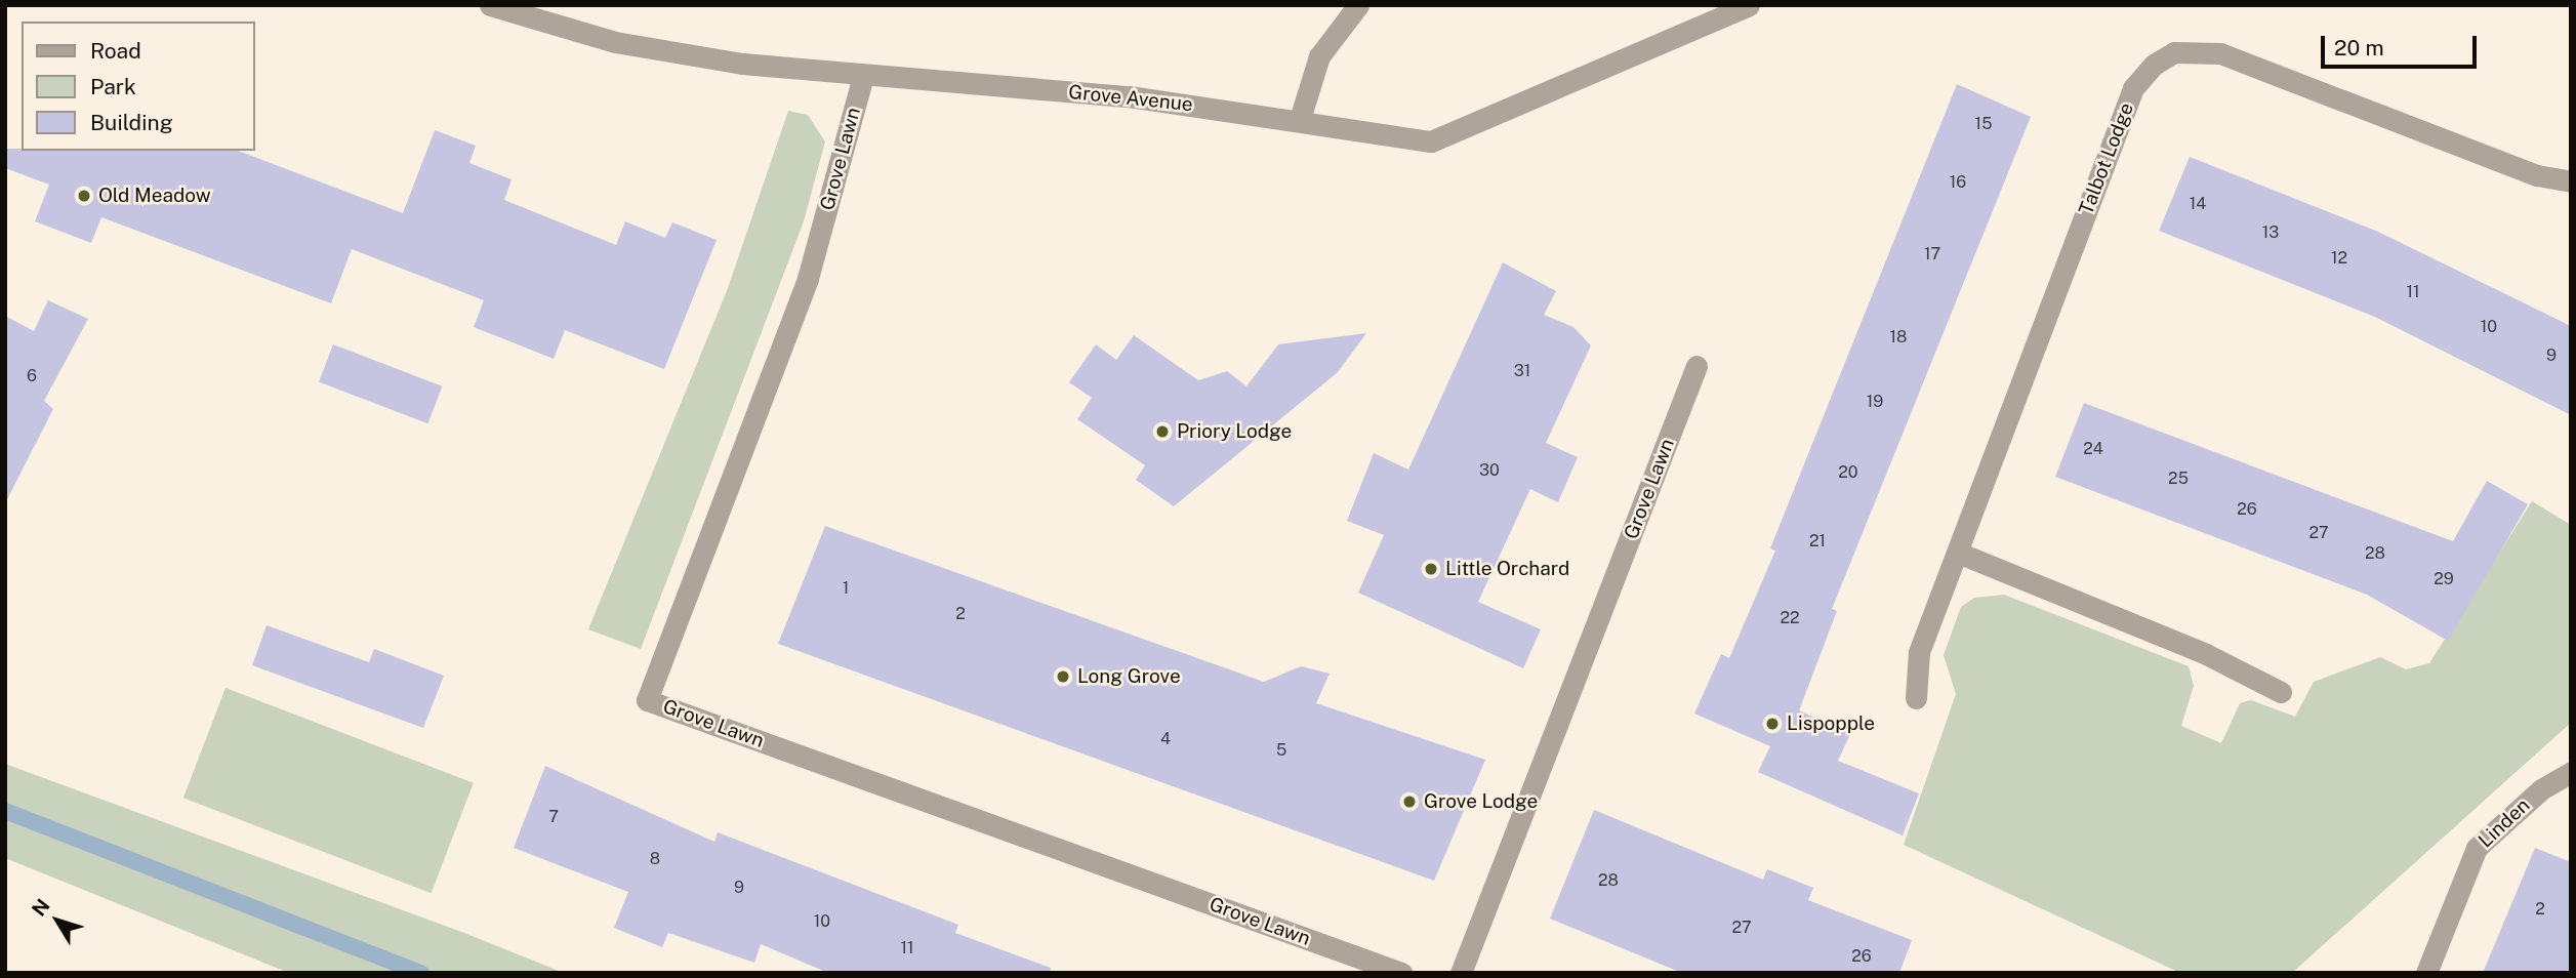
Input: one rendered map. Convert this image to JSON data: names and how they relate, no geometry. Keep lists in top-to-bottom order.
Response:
{
  "streets": {
    "street": [
      "Grove Avenue",
      "Grove Lawn",
      "Talbot Lodge",
      "Linden"
    ]
  },
  "crossings": [
    ["Grove Avenue", "Grove Lawn"]
  ],
  "places": [
    "Old Meadow",
    "Priory Lodge",
    "Little Orchard",
    "Long Grove",
    "Lispopple",
    "Grove Lodge"
  ],
  "house_numbers": [
    "15",
    "16",
    "14",
    "13",
    "17",
    "12",
    "11",
    "10",
    "18",
    "9",
    "31",
    "6",
    "19",
    "24",
    "30",
    "20",
    "25",
    "26",
    "27",
    "21",
    "28",
    "29",
    "1",
    "2",
    "22",
    "4",
    "5",
    "7",
    "8",
    "28",
    "9",
    "2",
    "10",
    "27",
    "11",
    "26"
  ],
  "legend": ["Road", "Park", "Building"],
  "scale_bar": "20 m",
  "north": "top left"
}
